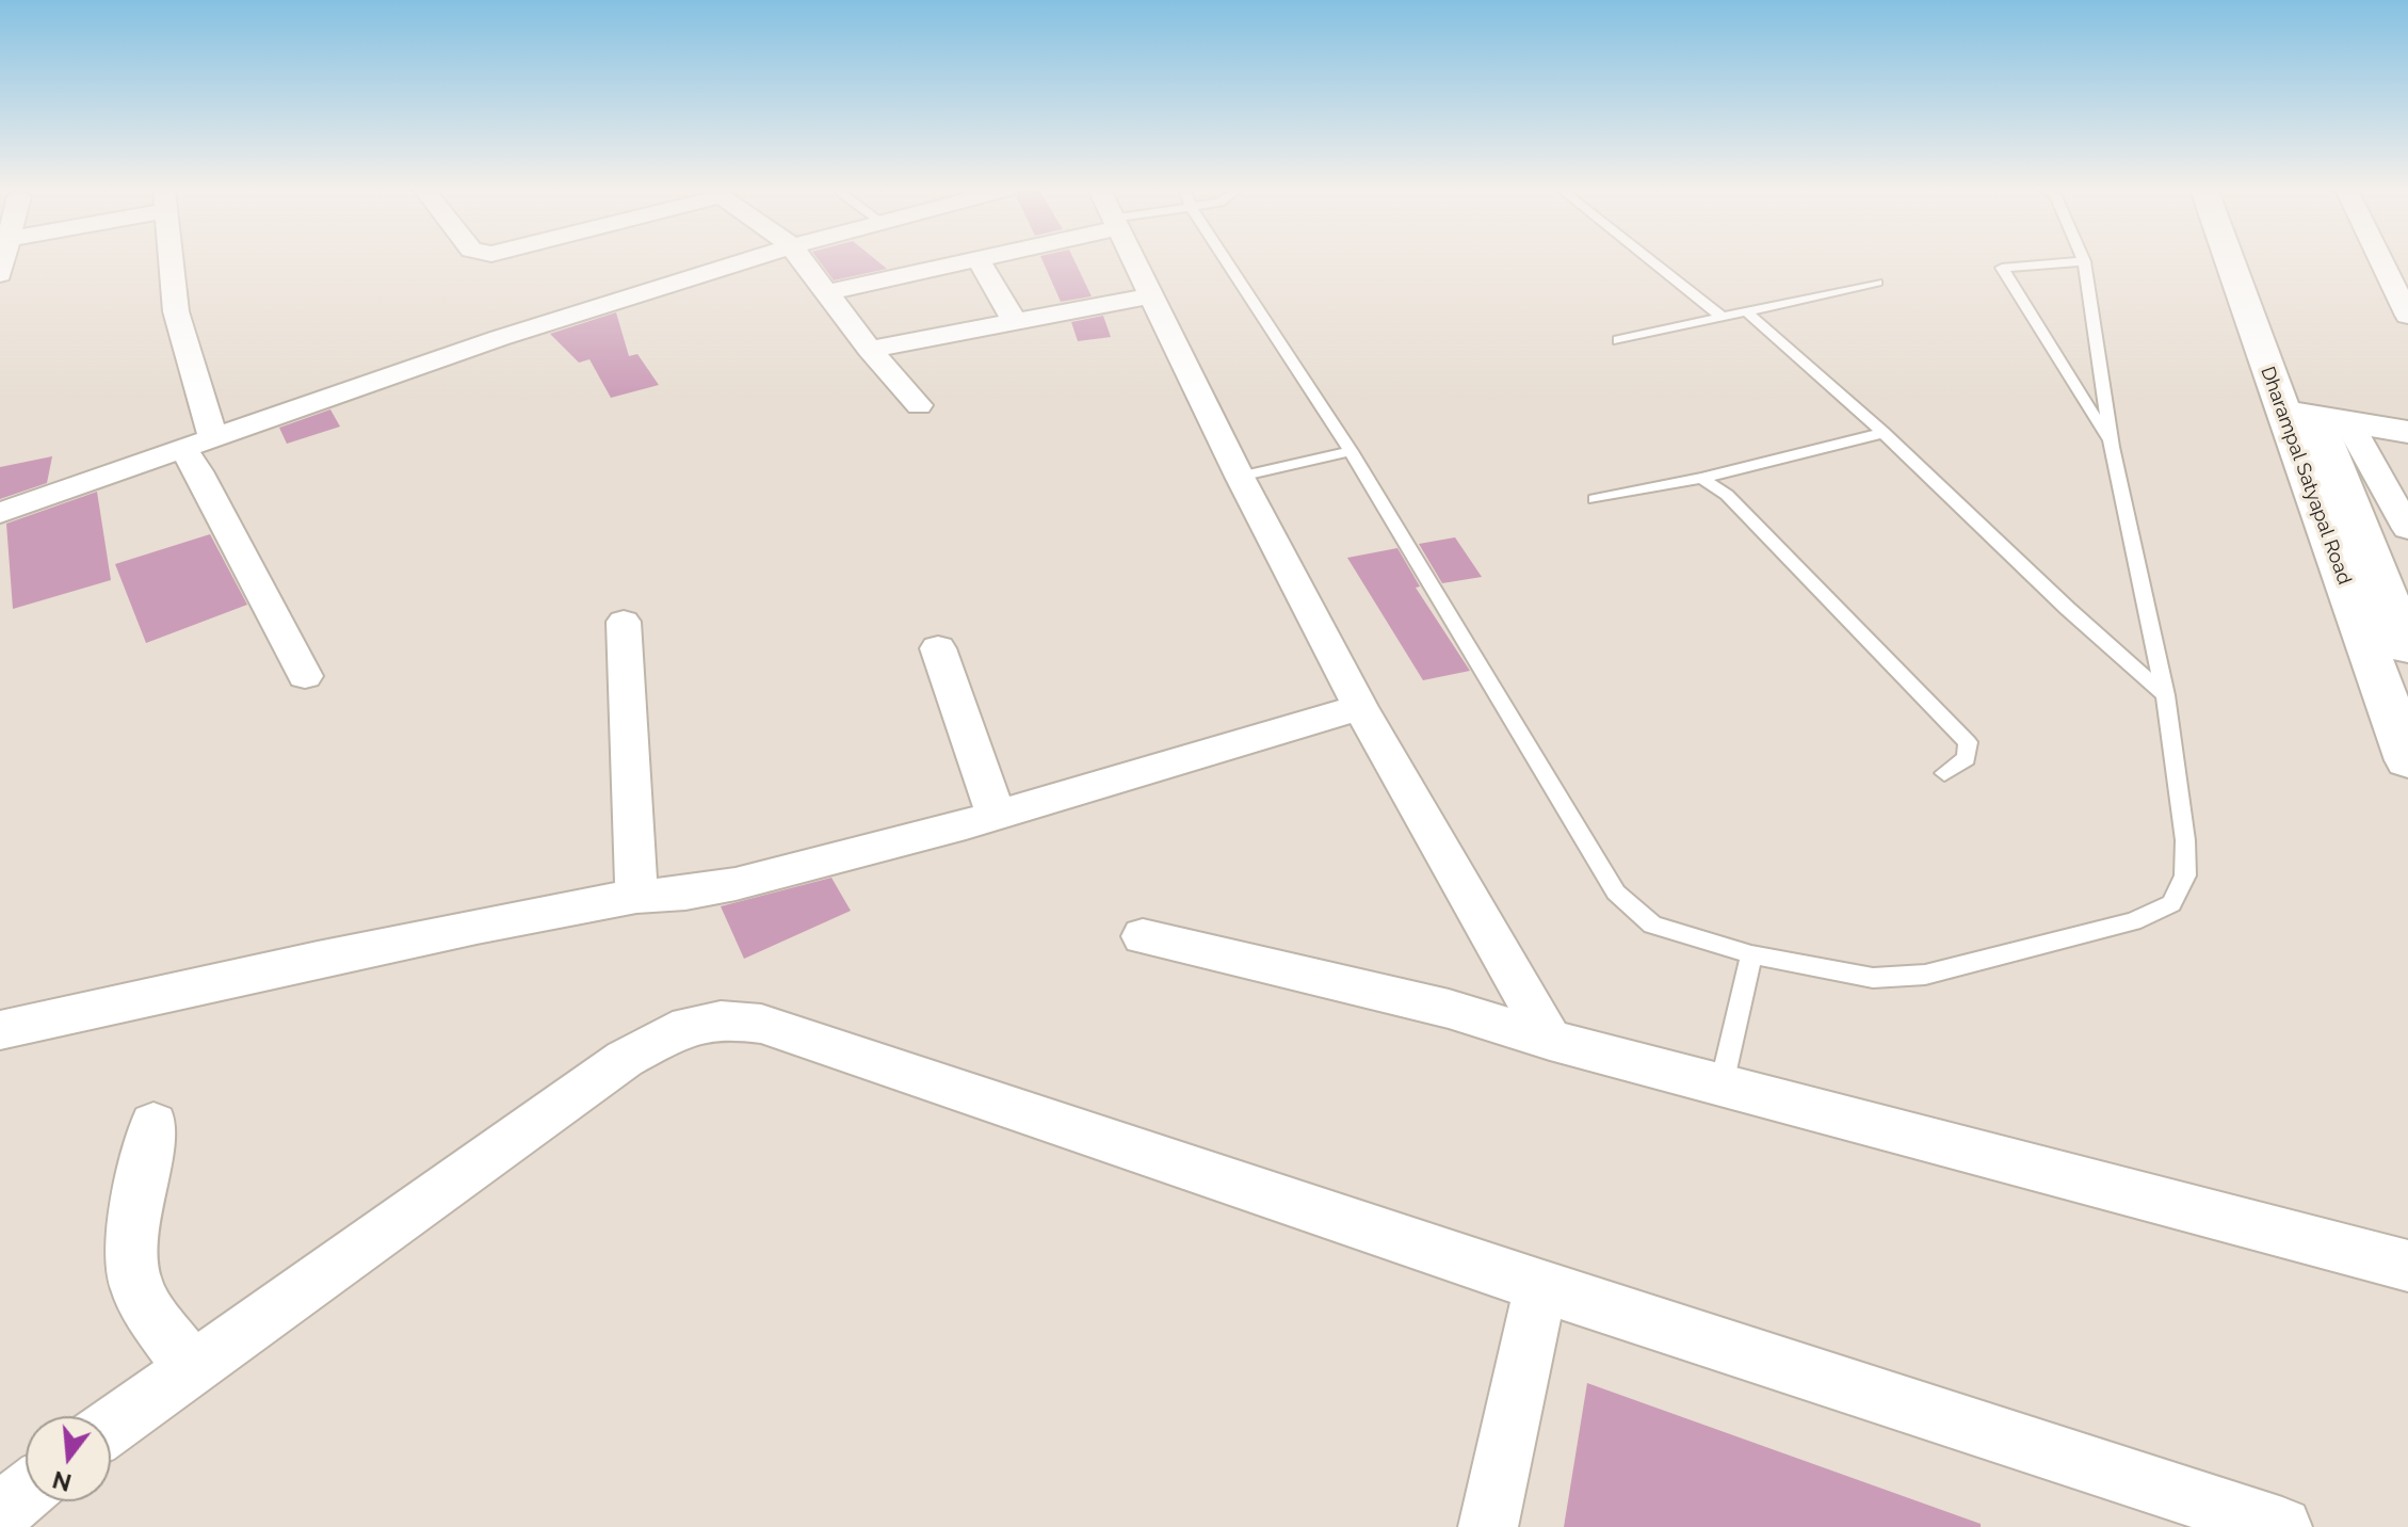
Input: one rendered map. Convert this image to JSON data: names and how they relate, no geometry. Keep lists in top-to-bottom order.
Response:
{
  "streets": {
    "street": ["Dharampal Satyapal Road"]
  },
  "north": "bottom"
}
